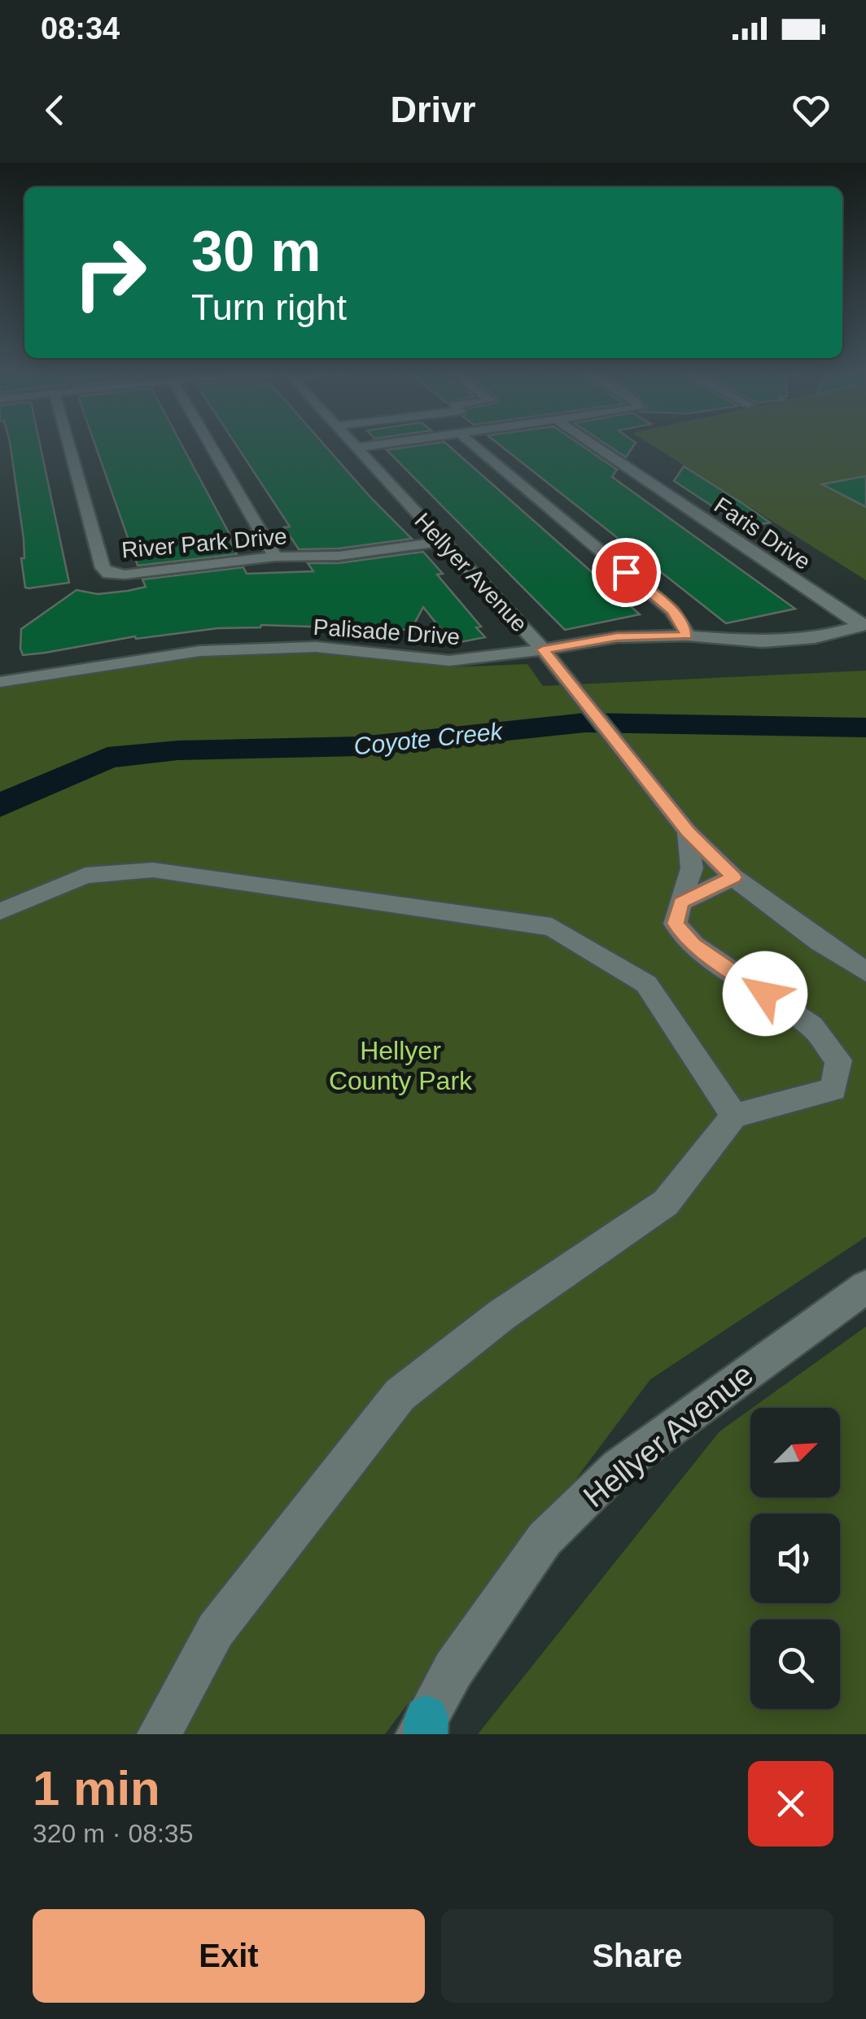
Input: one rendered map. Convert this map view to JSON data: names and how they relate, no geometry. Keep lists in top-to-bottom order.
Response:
{
  "streets": {
    "street": [
      "Faris Drive",
      "River Park Drive",
      "Hellyer Avenue",
      "Palisade Drive"
    ]
  },
  "crossings": [
    ["Faris Drive", "Palisade Drive"],
    ["River Park Drive", "Hellyer Avenue"],
    ["Hellyer Avenue", "Palisade Drive"]
  ],
  "water": ["Coyote Creek"],
  "parks": ["Hellyer County Park"],
  "north": "top right",
  "page": {
    "status": "08:34",
    "header": "Drivr",
    "turn": ["30 m", "Turn right"],
    "heading": ["1 min", "320 m · 08:35"],
    "buttons": ["Exit", "Share"]
  }
}
